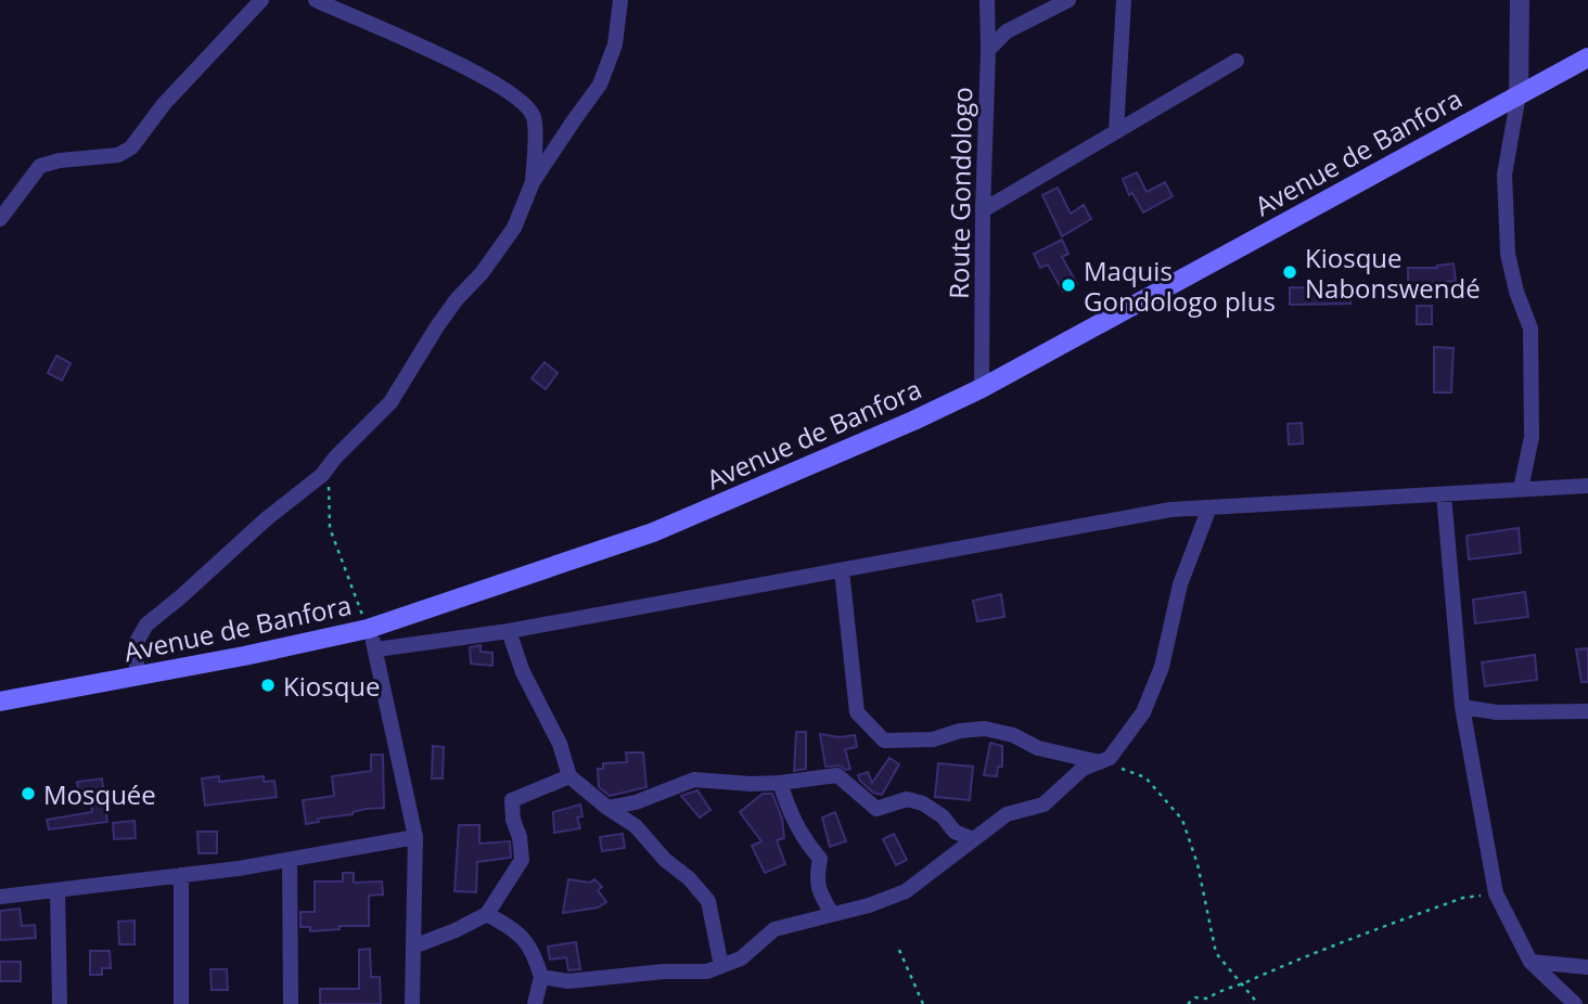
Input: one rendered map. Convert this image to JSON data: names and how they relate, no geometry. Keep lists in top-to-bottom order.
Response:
{
  "streets": {
    "main road": ["Avenue de Banfora"],
    "street": ["Route Gondologo"]
  },
  "crossings": [
    ["Avenue de Banfora", "Route Gondologo"]
  ],
  "places": [
    "Kiosque Nabonswendé",
    "Maquis Gondologo plus",
    "Kiosque",
    "Mosquée"
  ]
}
